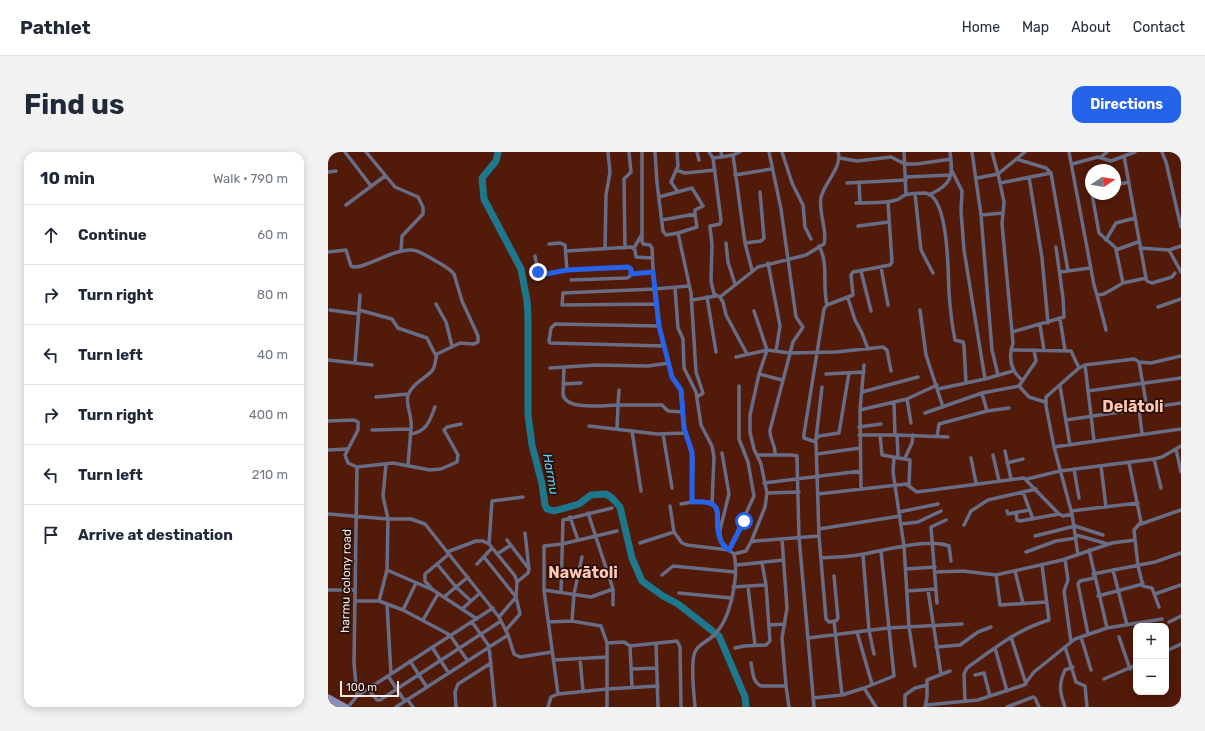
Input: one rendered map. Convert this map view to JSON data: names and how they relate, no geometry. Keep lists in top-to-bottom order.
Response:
{
  "streets": {
    "street": ["harmu colony road"]
  },
  "districts": ["Delātoli", "Nawātoli"],
  "water": ["Harmu"],
  "scale_bar": "100 m",
  "north": "right",
  "page": {
    "header": "Pathlet",
    "nav": [
      "Home",
      "Map",
      "About",
      "Contact"
    ],
    "buttons": "Directions",
    "title": "Find us",
    "heading": ["10 min", "Walk · 790 m"],
    "list": [
      ["Continue", "60 m"],
      ["Turn right", "80 m"],
      ["Turn left", "40 m"],
      ["Turn right", "400 m"],
      ["Turn left", "210 m"],
      "Arrive at destination"
    ],
    "map_buttons": ["+", "−"],
    "scale": "100 m"
  }
}
